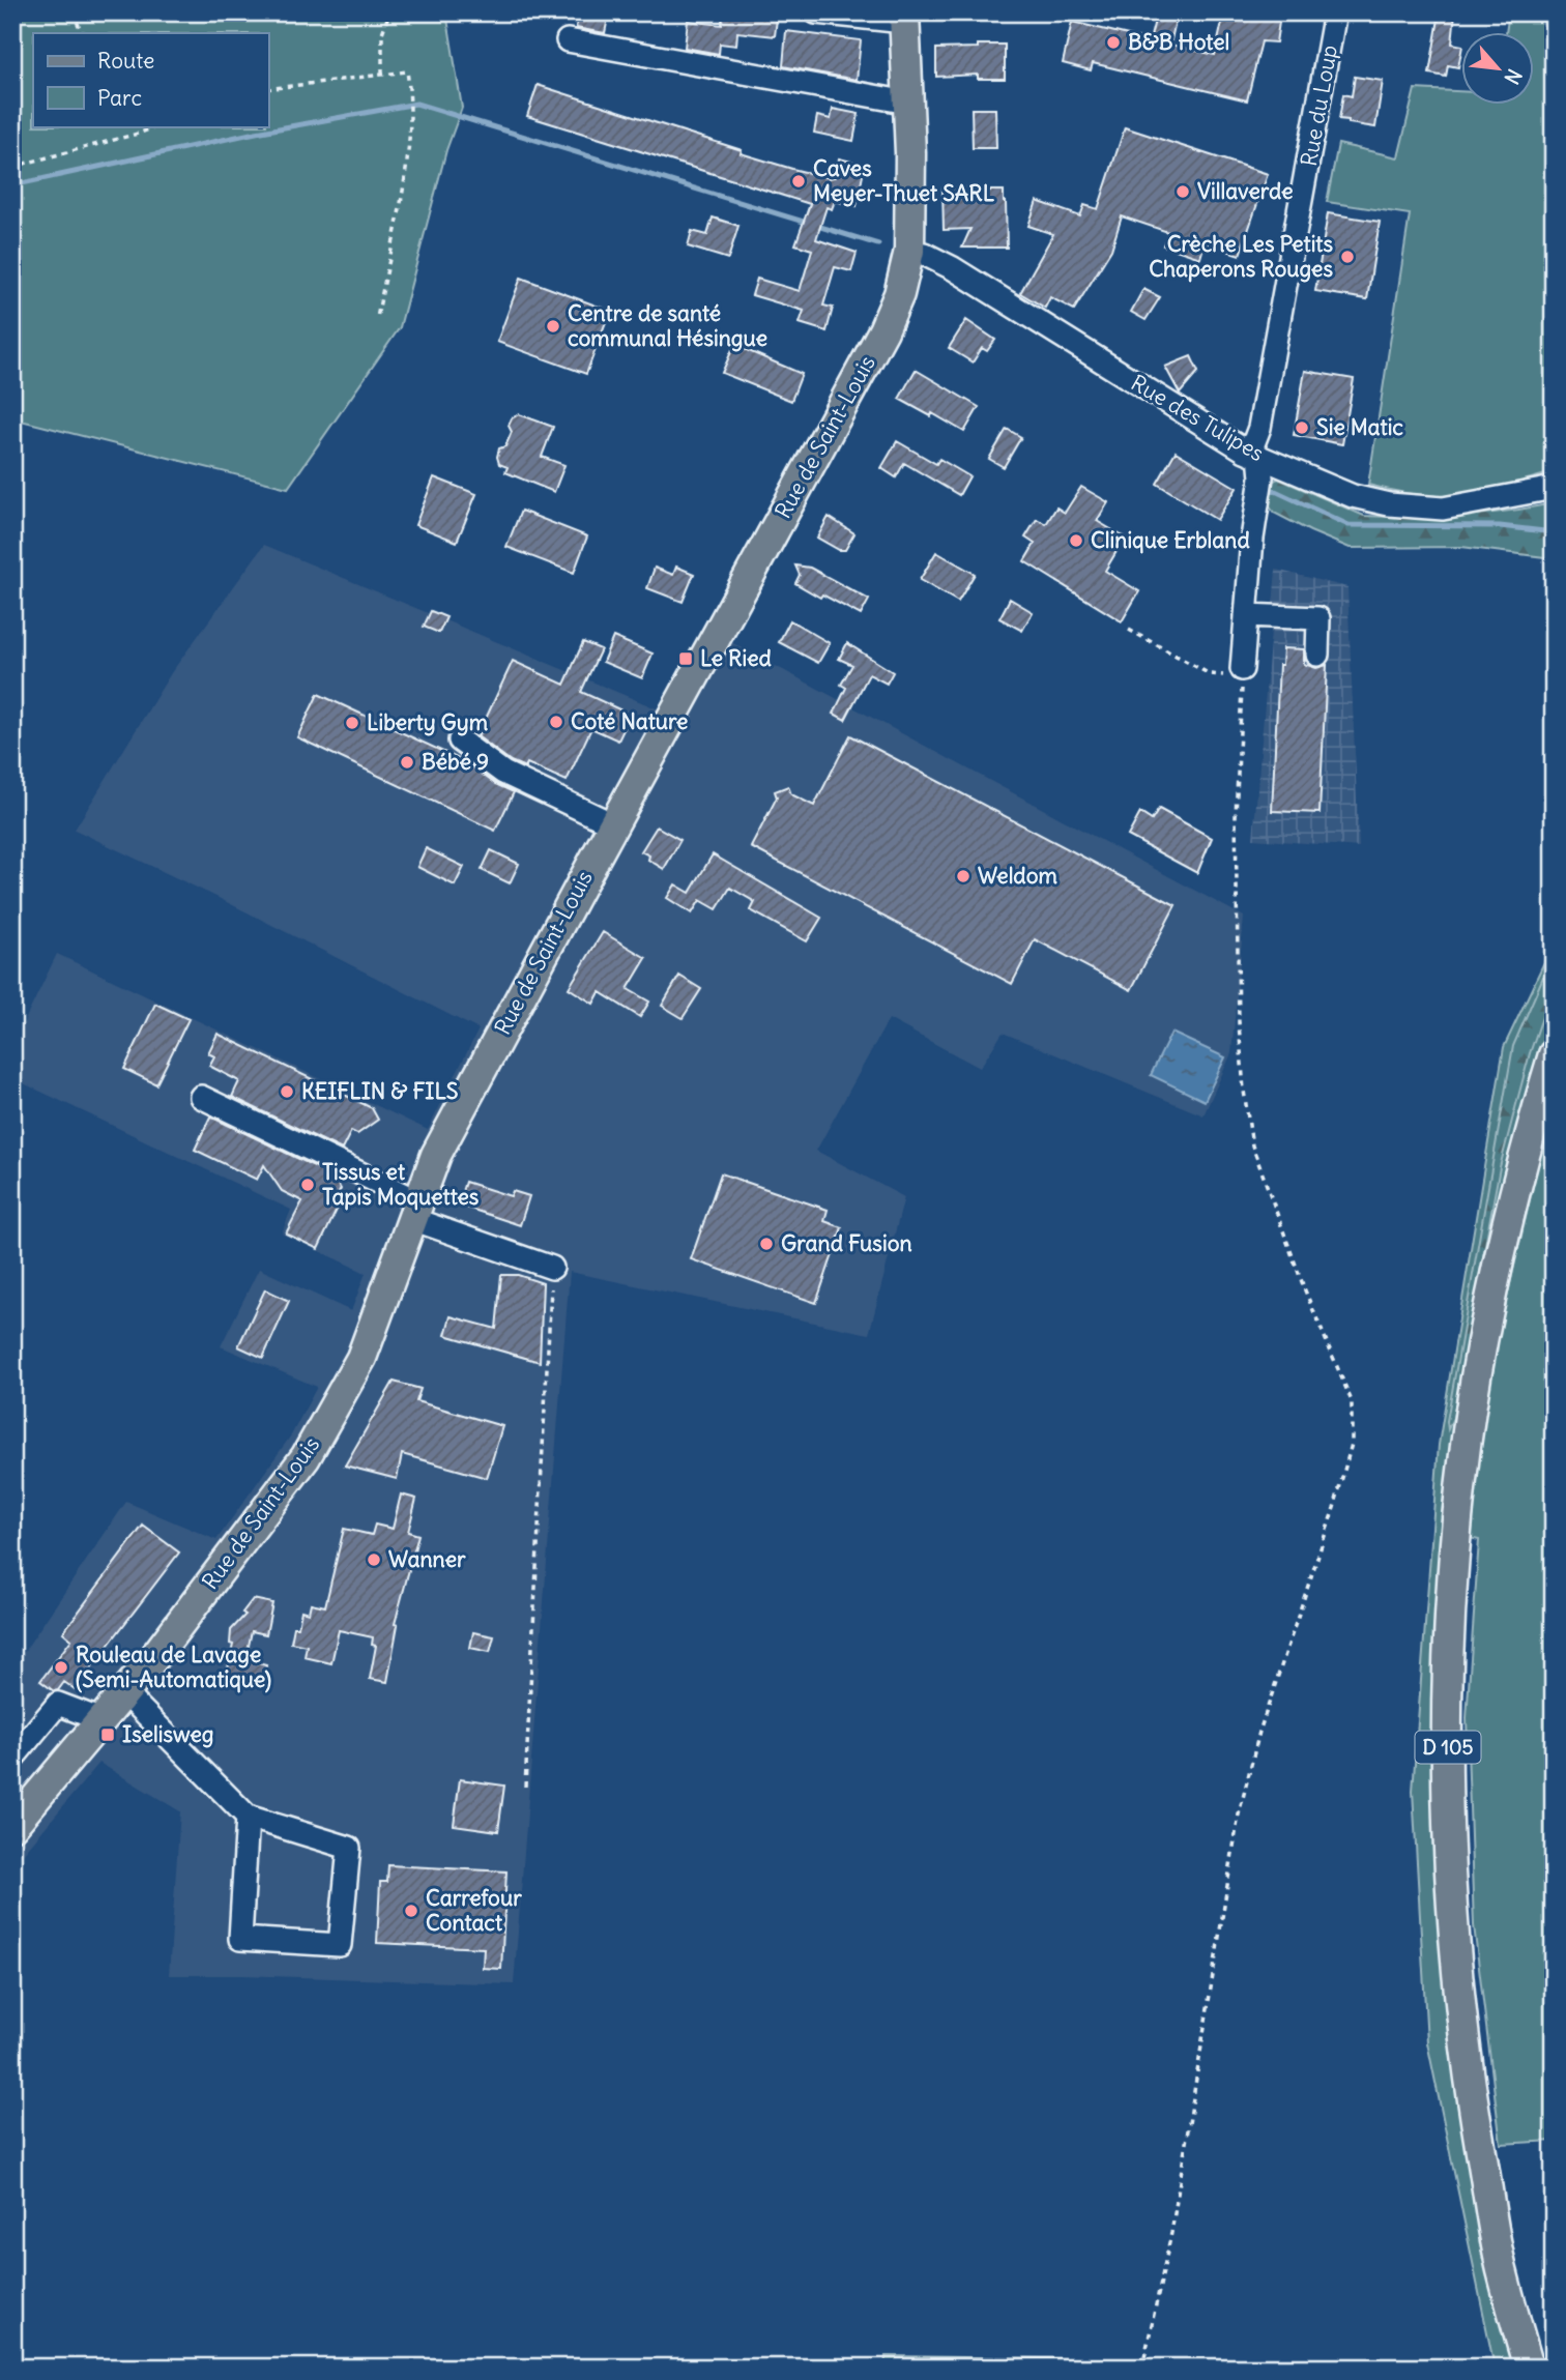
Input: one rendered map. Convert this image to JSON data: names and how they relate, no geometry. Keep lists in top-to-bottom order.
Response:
{
  "streets": {
    "main road": ["Rue de Saint-Louis", "D 105"],
    "street": ["Rue du Loup", "Rue des Tulipes"]
  },
  "crossings": [
    ["Rue du Loup", "Rue des Tulipes"],
    ["Rue des Tulipes", "Rue de Saint-Louis"]
  ],
  "places": {
    "other": [
      "B&B Hotel",
      "Caves Meyer-Thuet SARL",
      "Villaverde",
      "Crèche Les Petits Chaperons Rouges",
      "Centre de santé communal Hésingue",
      "Sie Matic",
      "Clinique Erbland",
      "Coté Nature",
      "Liberty Gym",
      "Bébé 9",
      "Weldom",
      "KEIFLIN & FILS",
      "Tissus et Tapis Moquettes",
      "Grand Fusion",
      "Wanner",
      "Rouleau de Lavage (Semi-Automatique)",
      "Carrefour Contact"
    ],
    "transit": ["Le Ried", "Iselisweg"]
  },
  "legend": ["Route", "Parc"],
  "north": "bottom right"
}
